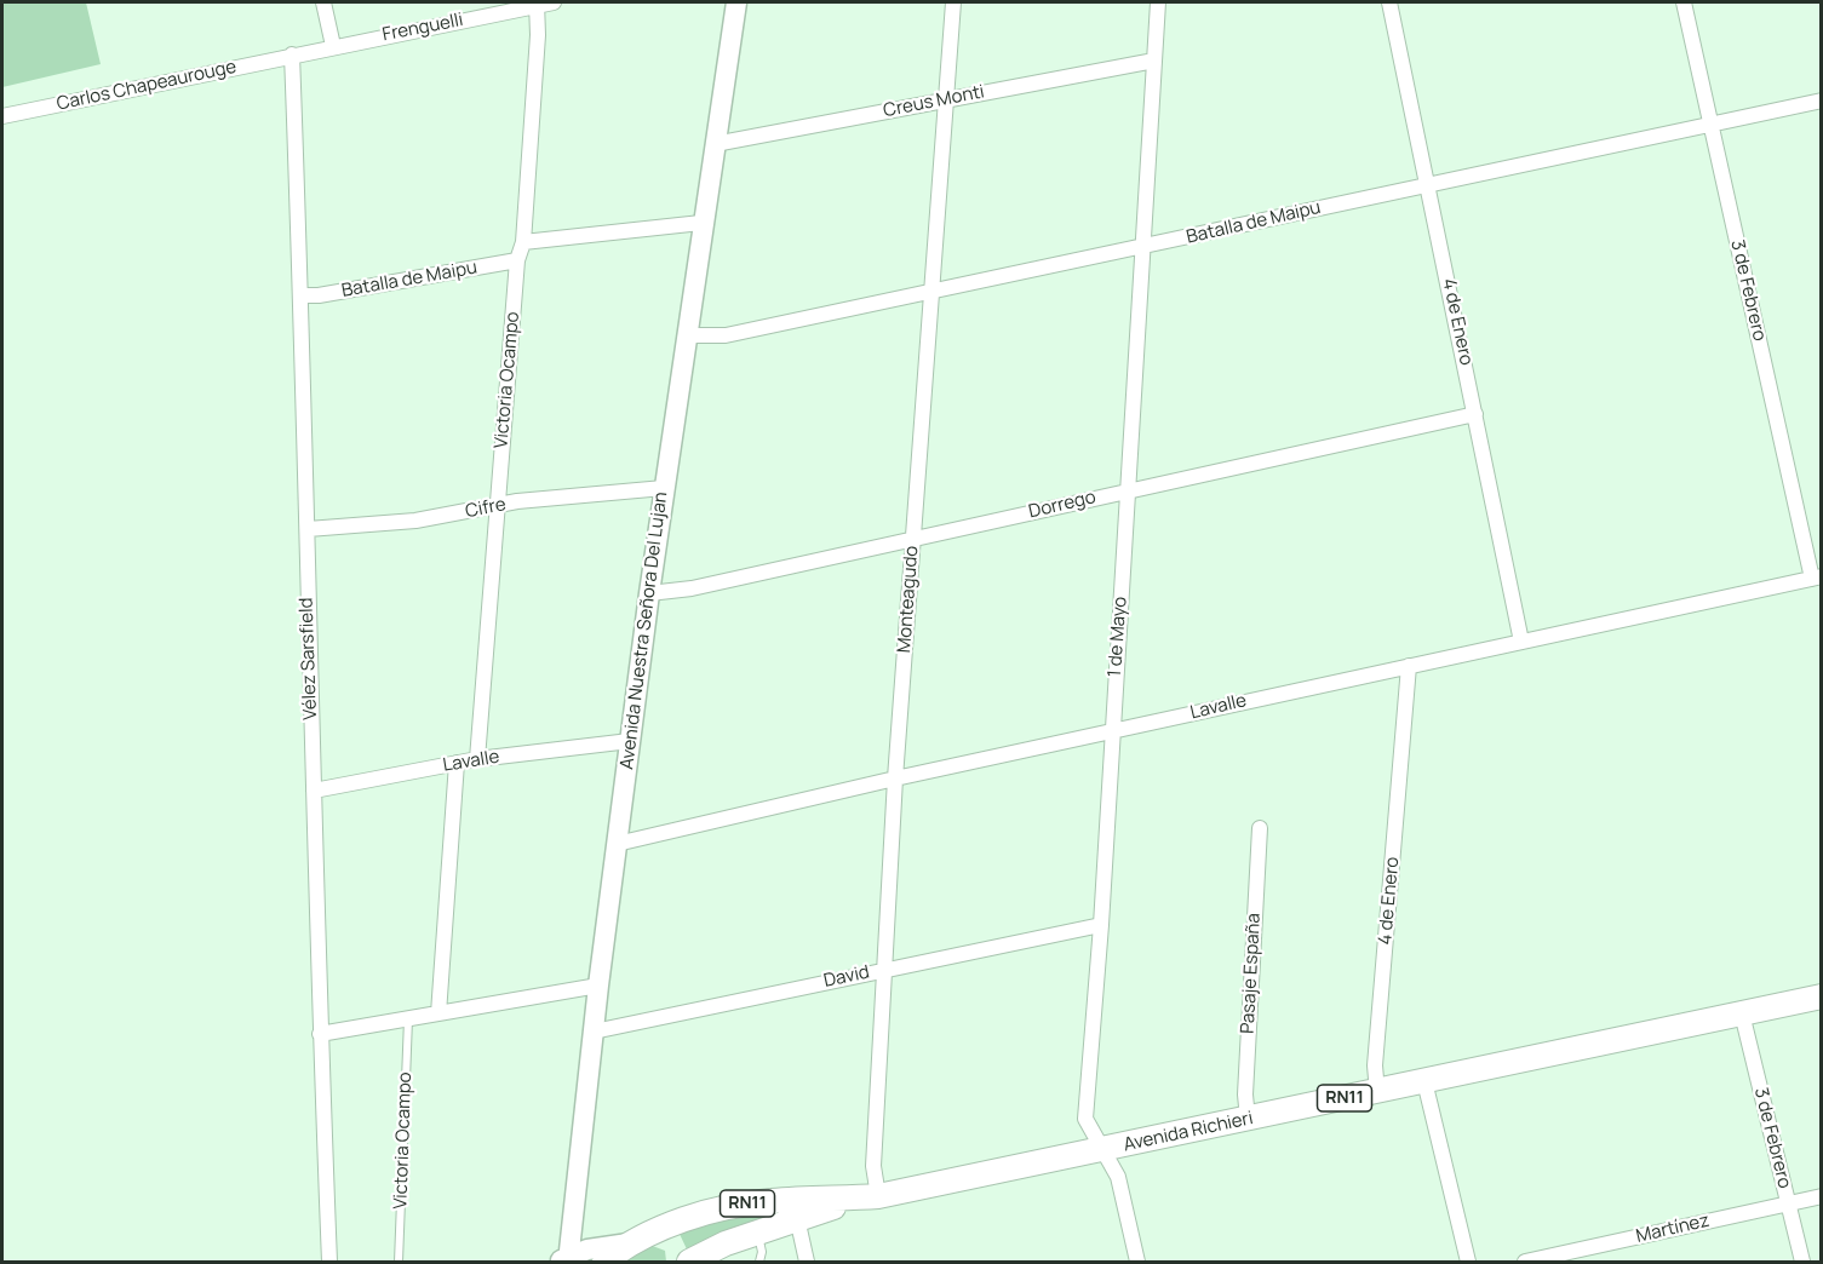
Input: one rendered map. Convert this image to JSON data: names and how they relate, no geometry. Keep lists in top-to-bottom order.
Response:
{
  "streets": {
    "main road": ["RN11", "Avenida Richieri"],
    "street": [
      "Frenguelli",
      "Carlos Chapeaurouge",
      "Creus Monti",
      "Batalla de Maipu",
      "3 de Febrero",
      "4 de Enero",
      "Victoria Ocampo",
      "Dorrego",
      "Cifre",
      "Monteagudo",
      "Avenida Nuestra Señora Del Lujan",
      "1 de Mayo",
      "Vélez Sarsfield",
      "Lavalle",
      "Pasaje España",
      "David",
      "Martínez"
    ]
  },
  "crossings": [
    ["Frenguelli", "Carlos Chapeaurouge"],
    ["Frenguelli", "Victoria Ocampo"],
    ["Frenguelli", "Vélez Sarsfield"],
    ["Carlos Chapeaurouge", "Vélez Sarsfield"],
    ["Creus Monti", "Monteagudo"],
    ["Creus Monti", "Avenida Nuestra Señora Del Lujan"],
    ["Creus Monti", "1 de Mayo"],
    ["Batalla de Maipu", "3 de Febrero"],
    ["Batalla de Maipu", "4 de Enero"],
    ["Batalla de Maipu", "Victoria Ocampo"],
    ["Batalla de Maipu", "Monteagudo"],
    ["Batalla de Maipu", "Avenida Nuestra Señora Del Lujan"],
    ["Batalla de Maipu", "1 de Mayo"],
    ["Batalla de Maipu", "Vélez Sarsfield"],
    ["3 de Febrero", "Lavalle"],
    ["3 de Febrero", "Avenida Richieri"],
    ["3 de Febrero", "Martínez"],
    ["4 de Enero", "Dorrego"],
    ["4 de Enero", "Lavalle"],
    ["4 de Enero", "Avenida Richieri"],
    ["Victoria Ocampo", "Cifre"],
    ["Victoria Ocampo", "Lavalle"],
    ["Dorrego", "Monteagudo"],
    ["Dorrego", "Avenida Nuestra Señora Del Lujan"],
    ["Dorrego", "1 de Mayo"],
    ["Cifre", "Avenida Nuestra Señora Del Lujan"],
    ["Cifre", "Vélez Sarsfield"],
    ["Monteagudo", "Lavalle"],
    ["Monteagudo", "David"],
    ["Monteagudo", "RN11"],
    ["Monteagudo", "Avenida Richieri"],
    ["Avenida Nuestra Señora Del Lujan", "Lavalle"],
    ["Avenida Nuestra Señora Del Lujan", "David"],
    ["Avenida Nuestra Señora Del Lujan", "Avenida Richieri"],
    ["1 de Mayo", "Lavalle"],
    ["1 de Mayo", "David"],
    ["1 de Mayo", "Avenida Richieri"],
    ["Vélez Sarsfield", "Lavalle"],
    ["Pasaje España", "Avenida Richieri"],
    ["RN11", "Avenida Richieri"]
  ]
}
